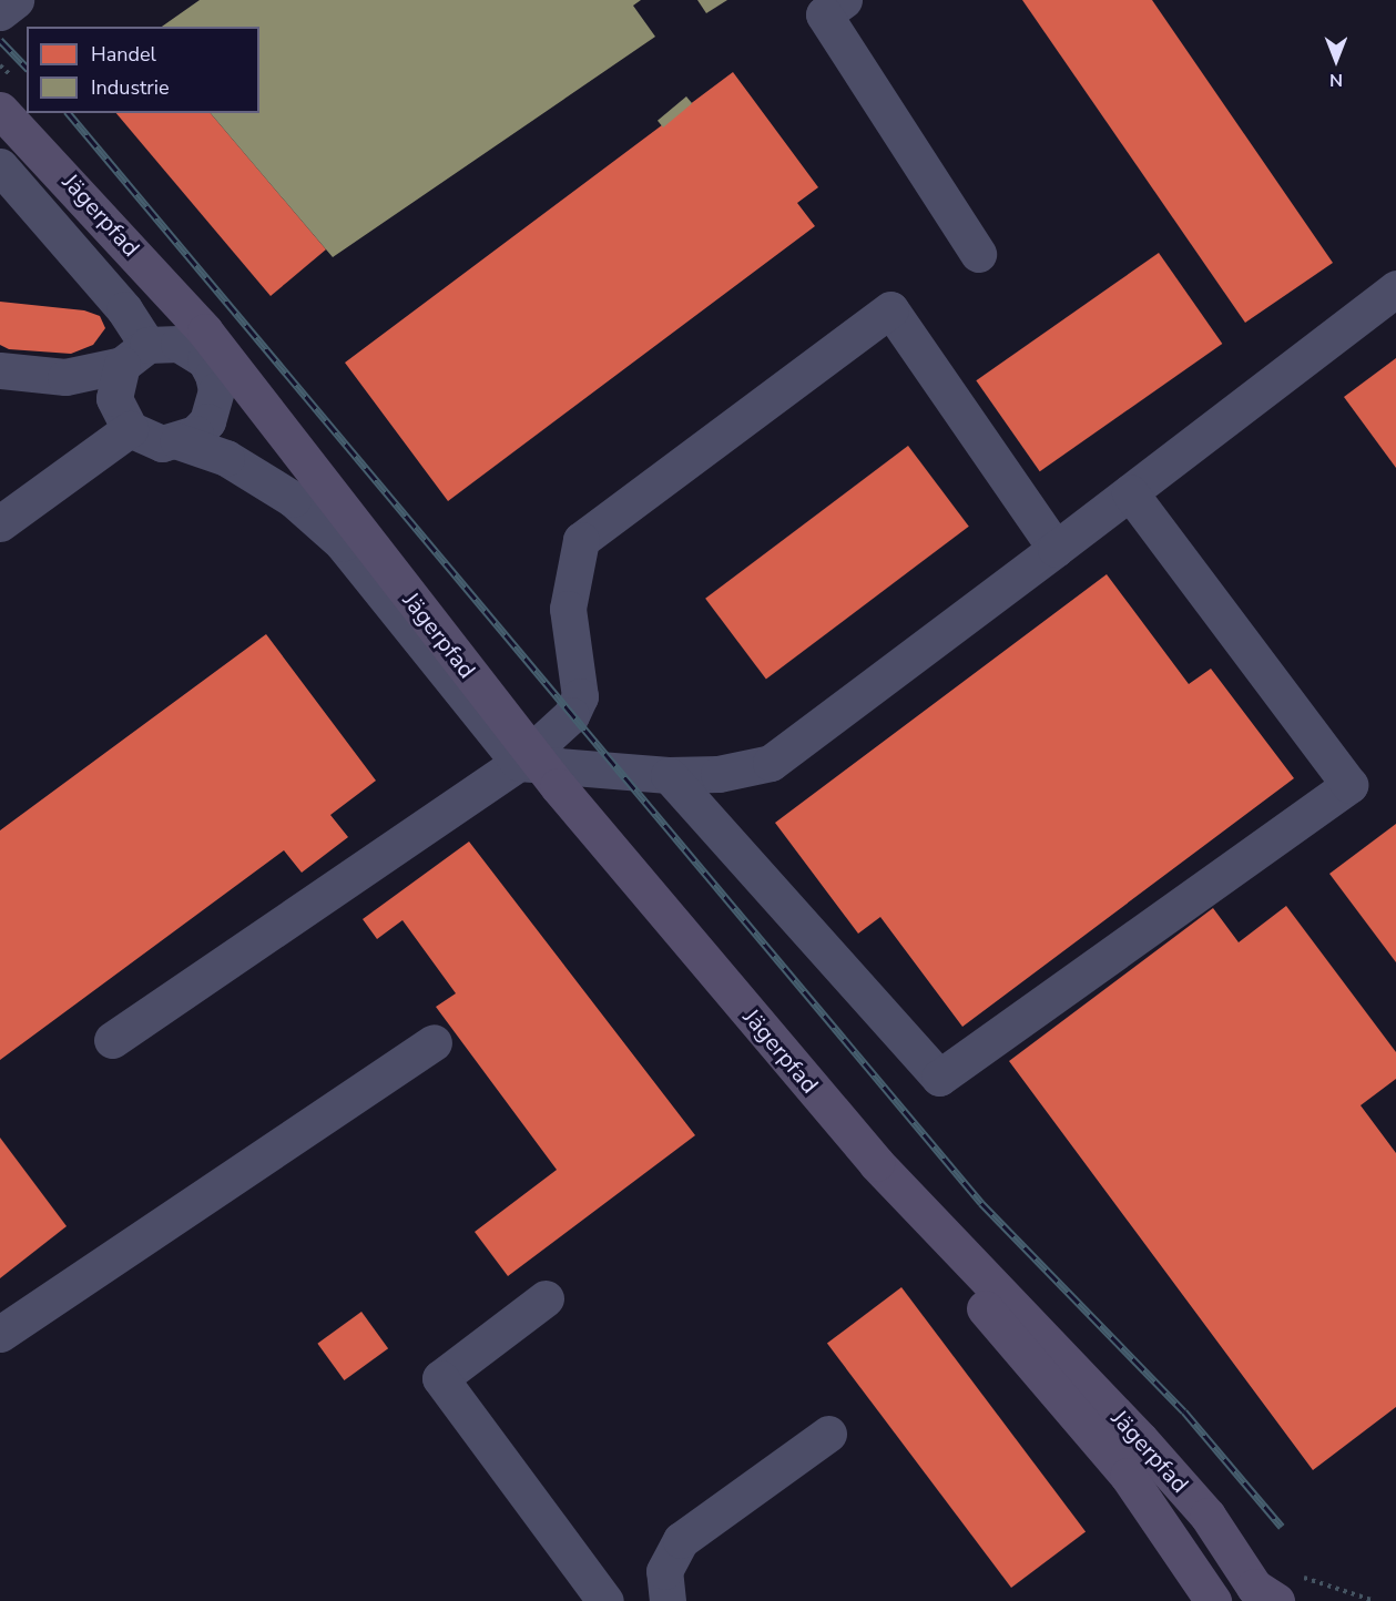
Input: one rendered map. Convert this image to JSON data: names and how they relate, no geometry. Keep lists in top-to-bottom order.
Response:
{
  "streets": {
    "main road": ["Jägerpfad"]
  },
  "legend": ["Handel", "Industrie"],
  "north": "bottom"
}
